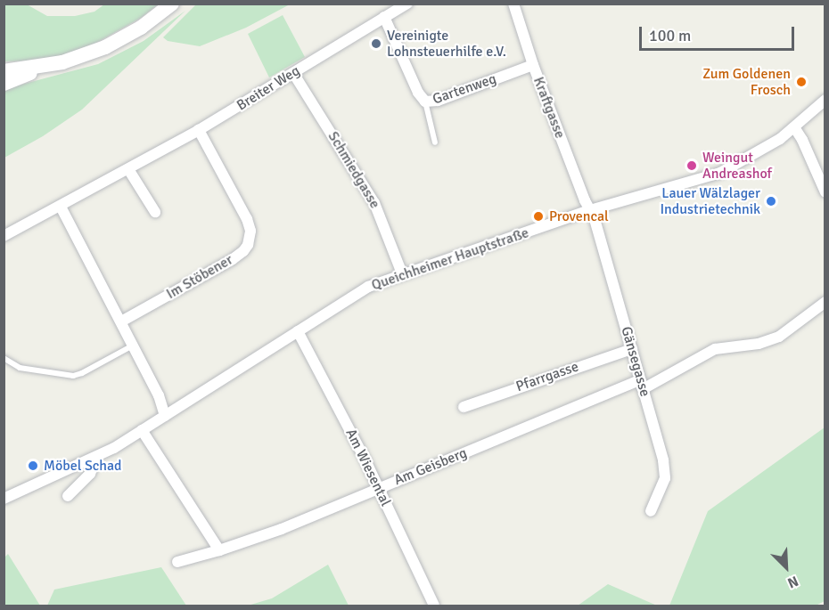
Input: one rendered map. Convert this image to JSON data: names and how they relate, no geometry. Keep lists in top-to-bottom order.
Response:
{
  "streets": {
    "street": [
      "Breiter Weg",
      "Gartenweg",
      "Kraftgasse",
      "Schmiedgasse",
      "Queichheimer Hauptstraße",
      "Im Stöbener",
      "Gänsegasse",
      "Pfarrgasse",
      "Am Geisberg",
      "Am Wiesental"
    ]
  },
  "crossings": [
    ["Breiter Weg", "Gartenweg"],
    ["Breiter Weg", "Schmiedgasse"],
    ["Breiter Weg", "Im Stöbener"],
    ["Gartenweg", "Kraftgasse"],
    ["Kraftgasse", "Queichheimer Hauptstraße"],
    ["Kraftgasse", "Gänsegasse"],
    ["Schmiedgasse", "Queichheimer Hauptstraße"],
    ["Queichheimer Hauptstraße", "Gänsegasse"],
    ["Queichheimer Hauptstraße", "Am Wiesental"],
    ["Gänsegasse", "Pfarrgasse"],
    ["Gänsegasse", "Am Geisberg"],
    ["Am Geisberg", "Am Wiesental"]
  ],
  "places": [
    "Vereinigte Lohnsteuerhilfe e.V.",
    "Zum Goldenen Frosch",
    "Weingut Andreashof",
    "Lauer Wälzlager Industrietechnik",
    "Provencal",
    "Möbel Schad"
  ],
  "scale_bar": "100 m",
  "north": "bottom right"
}
